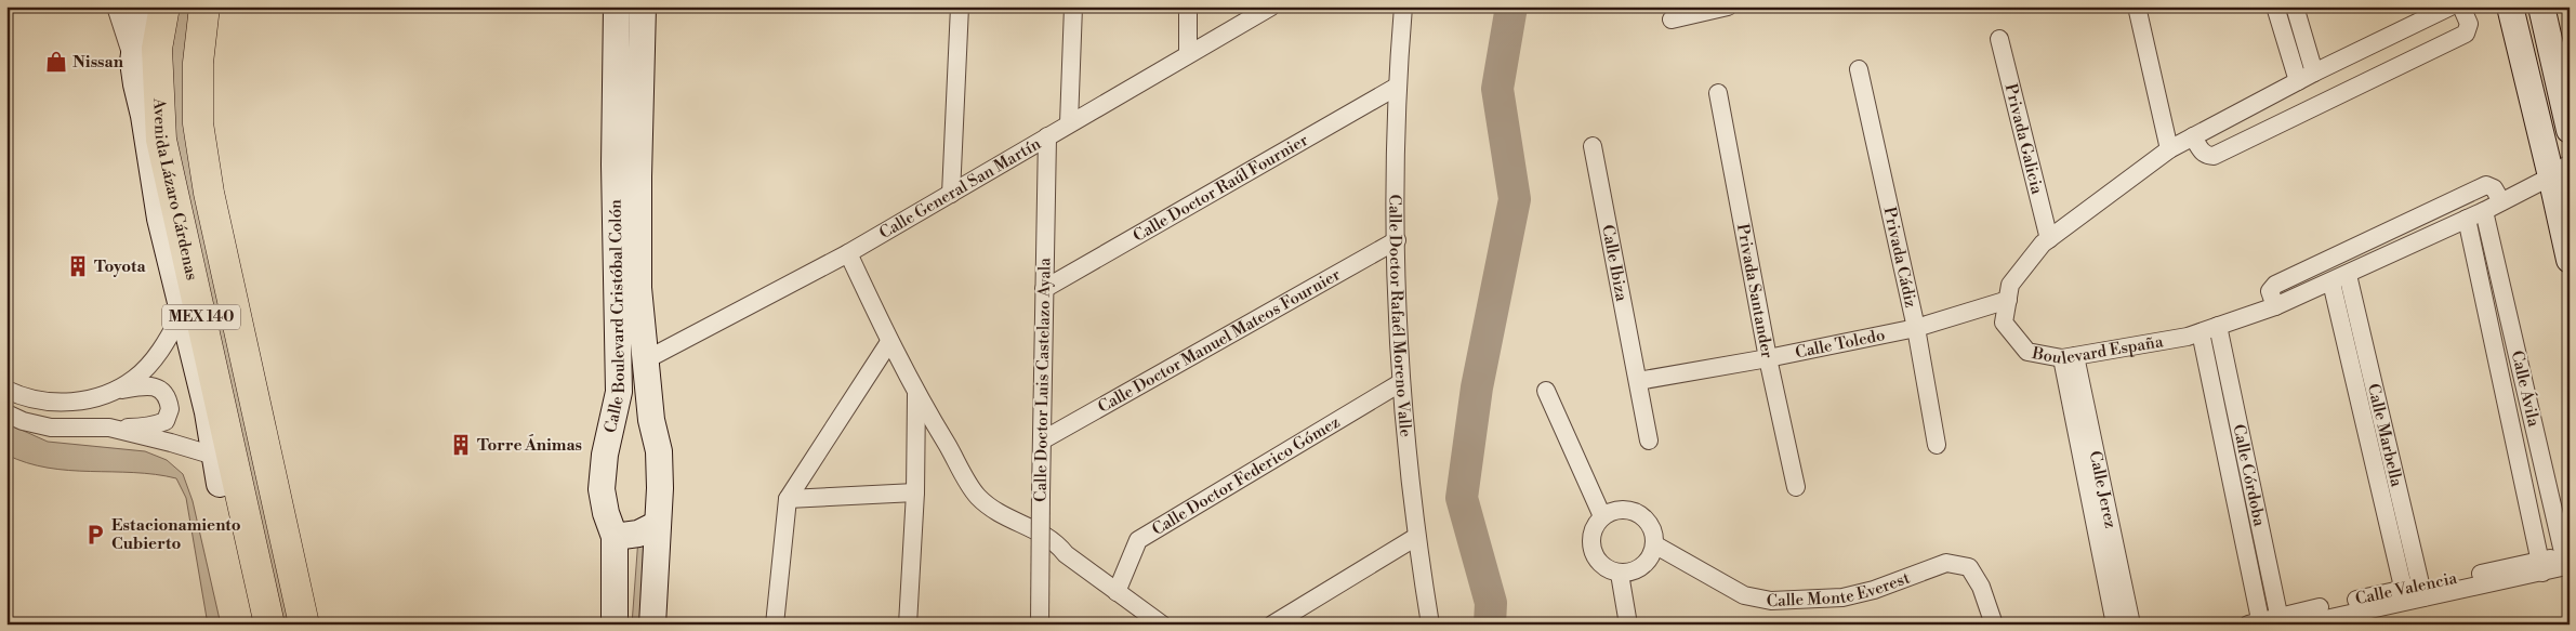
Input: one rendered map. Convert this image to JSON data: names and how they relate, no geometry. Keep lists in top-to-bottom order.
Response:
{
  "streets": {
    "highway": ["Avenida Lázaro Cárdenas", "MEX 140"],
    "street": [
      "Privada Galicia",
      "Calle General San Martín",
      "Calle Doctor Raúl Fournier",
      "Privada Cádiz",
      "Calle Ibiza",
      "Privada Santander",
      "Calle Doctor Rafaél Moreno Valle",
      "Calle Boulevard Cristóbal Colón",
      "Calle Doctor Manuel Mateos Fournier",
      "Calle Toledo",
      "Boulevard España",
      "Calle Doctor Luis Castelazo Ayala",
      "Calle Ávila",
      "Calle Marbella",
      "Calle Doctor Federico Gómez",
      "Calle Córdoba",
      "Calle Jerez",
      "Calle Monte Everest",
      "Calle Valencia"
    ]
  },
  "crossings": [
    ["Privada Galicia", "Boulevard España"],
    ["Calle General San Martín", "Calle Boulevard Cristóbal Colón"],
    ["Calle General San Martín", "Calle Doctor Luis Castelazo Ayala"],
    ["Calle Doctor Raúl Fournier", "Calle Doctor Rafaél Moreno Valle"],
    ["Calle Doctor Raúl Fournier", "Calle Doctor Luis Castelazo Ayala"],
    ["Privada Cádiz", "Calle Toledo"],
    ["Calle Ibiza", "Calle Toledo"],
    ["Privada Santander", "Calle Toledo"],
    ["Calle Doctor Rafaél Moreno Valle", "Calle Doctor Manuel Mateos Fournier"],
    ["Calle Doctor Rafaél Moreno Valle", "Calle Doctor Federico Gómez"],
    ["Calle Doctor Manuel Mateos Fournier", "Calle Doctor Luis Castelazo Ayala"],
    ["Calle Toledo", "Boulevard España"],
    ["Boulevard España", "Calle Ávila"],
    ["Boulevard España", "Calle Marbella"],
    ["Boulevard España", "Calle Córdoba"],
    ["Boulevard España", "Calle Jerez"],
    ["Calle Ávila", "Calle Valencia"],
    ["Calle Marbella", "Calle Valencia"],
    ["Calle Córdoba", "Calle Valencia"]
  ],
  "places": {
    "shop": ["Nissan"],
    "building": ["Toyota", "Torre Ánimas"],
    "parking": ["Estacionamiento Cubierto"]
  }
}
